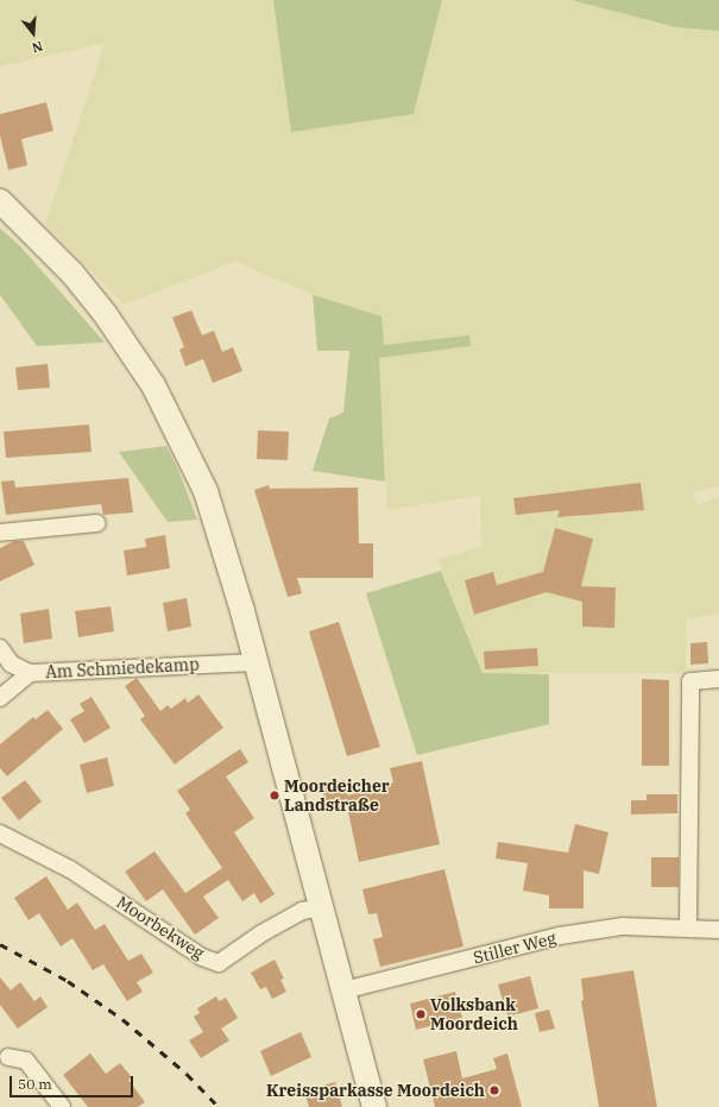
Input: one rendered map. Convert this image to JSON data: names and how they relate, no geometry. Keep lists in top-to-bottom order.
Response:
{
  "streets": {
    "street": ["Am Schmiedekamp", "Moorbekweg", "Stiller Weg"]
  },
  "places": ["Moordeicher Landstraße", "Volksbank Moordeich", "Kreissparkasse Moordeich"],
  "scale_bar": "50 m",
  "north": "bottom"
}
